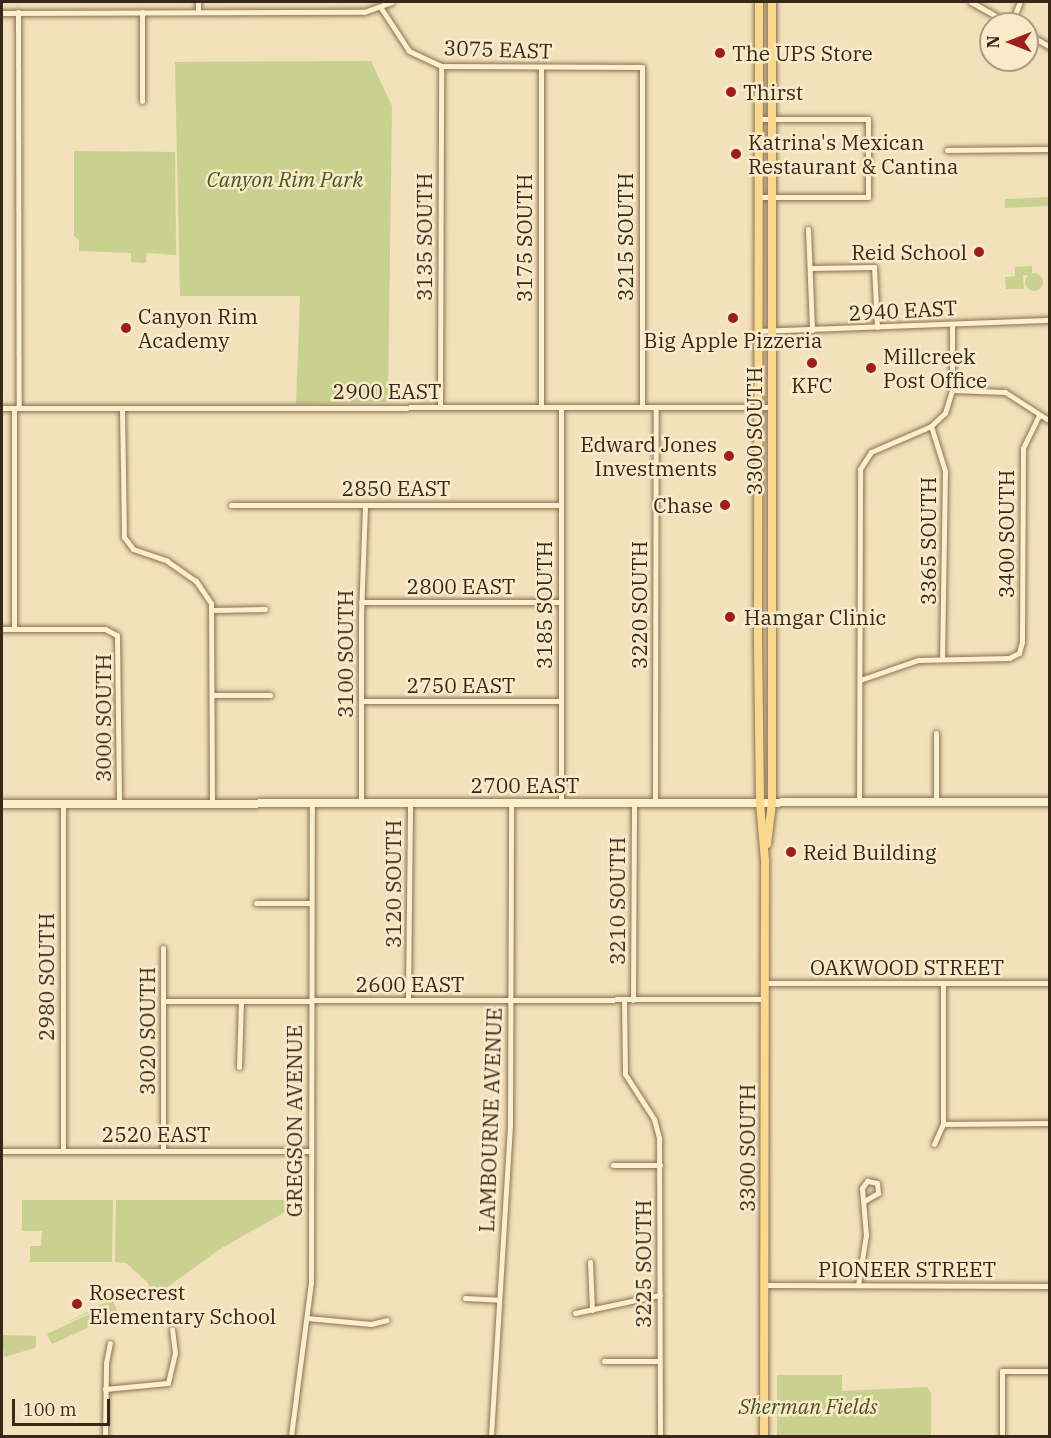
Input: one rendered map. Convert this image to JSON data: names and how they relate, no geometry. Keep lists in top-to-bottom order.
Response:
{
  "streets": {
    "main road": ["3300 SOUTH"],
    "street": [
      "3075 EAST",
      "3135 SOUTH",
      "3215 SOUTH",
      "3175 SOUTH",
      "2940 EAST",
      "2900 EAST",
      "2850 EAST",
      "3400 SOUTH",
      "3365 SOUTH",
      "2800 EAST",
      "3185 SOUTH",
      "3220 SOUTH",
      "3100 SOUTH",
      "2750 EAST",
      "3000 SOUTH",
      "2700 EAST",
      "3120 SOUTH",
      "3210 SOUTH",
      "OAKWOOD STREET",
      "2980 SOUTH",
      "2600 EAST",
      "3020 SOUTH",
      "LAMBOURNE AVENUE",
      "GREGSON AVENUE",
      "2520 EAST",
      "3225 SOUTH",
      "PIONEER STREET"
    ]
  },
  "crossings": [
    ["3075 EAST", "3135 SOUTH"],
    ["3075 EAST", "3215 SOUTH"],
    ["3075 EAST", "3175 SOUTH"],
    ["3135 SOUTH", "2900 EAST"],
    ["3215 SOUTH", "2900 EAST"],
    ["3175 SOUTH", "2900 EAST"],
    ["2940 EAST", "3300 SOUTH"],
    ["2900 EAST", "3300 SOUTH"],
    ["2900 EAST", "3185 SOUTH"],
    ["2900 EAST", "3220 SOUTH"],
    ["3300 SOUTH", "2700 EAST"],
    ["3300 SOUTH", "OAKWOOD STREET"],
    ["3300 SOUTH", "2600 EAST"],
    ["3300 SOUTH", "PIONEER STREET"],
    ["2850 EAST", "3185 SOUTH"],
    ["2850 EAST", "3100 SOUTH"],
    ["3400 SOUTH", "3365 SOUTH"],
    ["2800 EAST", "3185 SOUTH"],
    ["2800 EAST", "3100 SOUTH"],
    ["3185 SOUTH", "2750 EAST"],
    ["3185 SOUTH", "2700 EAST"],
    ["3220 SOUTH", "2700 EAST"],
    ["3100 SOUTH", "2750 EAST"],
    ["3100 SOUTH", "2700 EAST"],
    ["3000 SOUTH", "2700 EAST"],
    ["2700 EAST", "3120 SOUTH"],
    ["2700 EAST", "3210 SOUTH"],
    ["2700 EAST", "2980 SOUTH"],
    ["2700 EAST", "LAMBOURNE AVENUE"],
    ["2700 EAST", "GREGSON AVENUE"],
    ["3120 SOUTH", "2600 EAST"],
    ["3210 SOUTH", "2600 EAST"],
    ["2980 SOUTH", "2520 EAST"],
    ["2600 EAST", "3020 SOUTH"],
    ["2600 EAST", "LAMBOURNE AVENUE"],
    ["2600 EAST", "GREGSON AVENUE"],
    ["2600 EAST", "3225 SOUTH"],
    ["3020 SOUTH", "2520 EAST"],
    ["GREGSON AVENUE", "2520 EAST"]
  ],
  "parks": ["Canyon Rim Park", "Sherman Fields"],
  "places": [
    "The UPS Store",
    "Thirst",
    "Katrina's Mexican Restaurant & Cantina",
    "Reid School",
    "Big Apple Pizzeria",
    "Canyon Rim Academy",
    "KFC",
    "Millcreek Post Office",
    "Edward Jones Investments",
    "Chase",
    "Hamgar Clinic",
    "Reid Building",
    "Rosecrest Elementary School"
  ],
  "scale_bar": "100 m",
  "north": "left"
}
